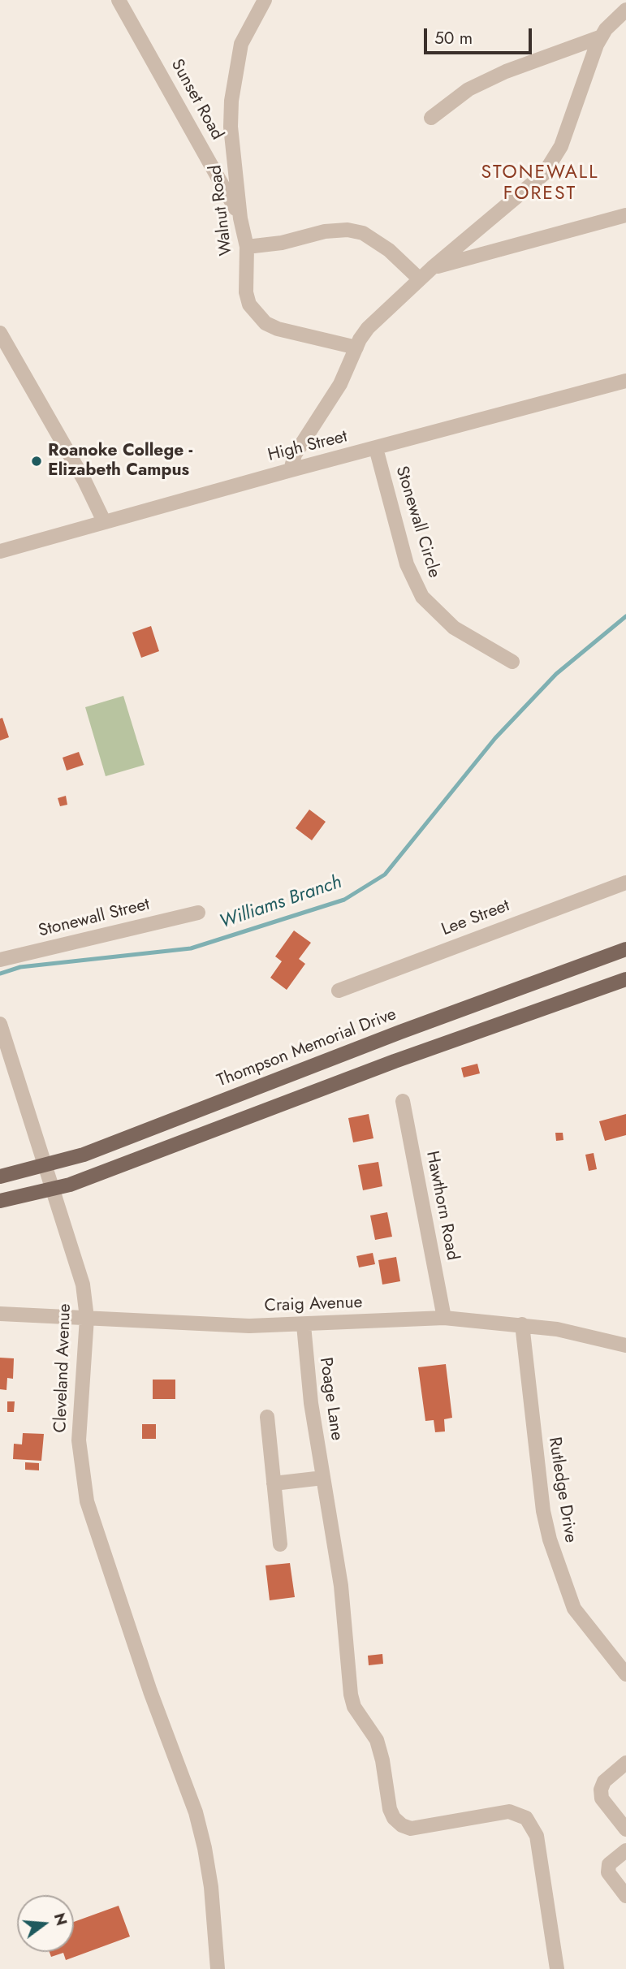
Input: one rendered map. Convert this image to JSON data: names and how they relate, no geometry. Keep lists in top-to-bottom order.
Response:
{
  "streets": {
    "main road": ["Thompson Memorial Drive"],
    "street": [
      "Sunset Road",
      "Walnut Road",
      "High Street",
      "Stonewall Circle",
      "Stonewall Street",
      "Lee Street",
      "Hawthorn Road",
      "Craig Avenue",
      "Cleveland Avenue",
      "Poage Lane",
      "Rutledge Drive"
    ]
  },
  "crossings": [
    ["Sunset Road", "Walnut Road"],
    ["High Street", "Stonewall Circle"],
    ["Thompson Memorial Drive", "Cleveland Avenue"],
    ["Hawthorn Road", "Craig Avenue"],
    ["Craig Avenue", "Cleveland Avenue"],
    ["Craig Avenue", "Poage Lane"],
    ["Craig Avenue", "Rutledge Drive"]
  ],
  "districts": ["STONEWALL FOREST"],
  "water": ["Williams Branch"],
  "places": ["Roanoke College - Elizabeth Campus"],
  "scale_bar": "50 m",
  "north": "right"
}
